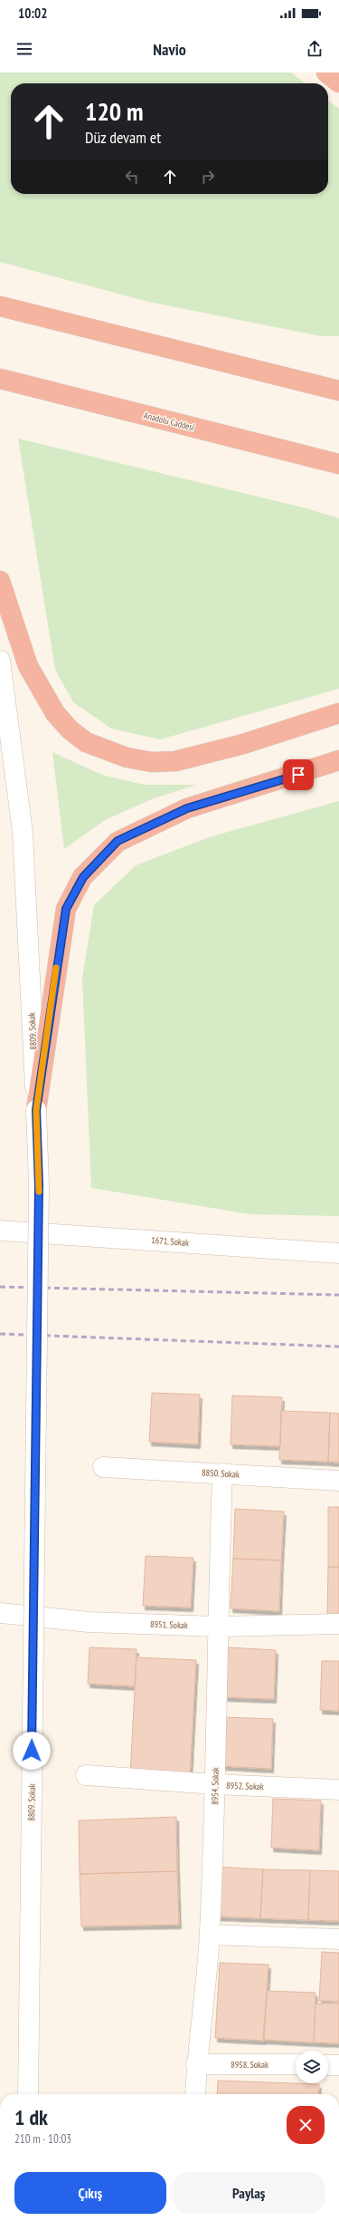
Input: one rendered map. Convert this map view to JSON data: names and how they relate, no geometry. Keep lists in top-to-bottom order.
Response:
{
  "streets": {
    "highway": ["Anadolu Caddesi"],
    "street": [
      "8809. Sokak",
      "1671. Sokak",
      "8850. Sokak",
      "8951. Sokak",
      "8954. Sokak",
      "8952. Sokak",
      "8958. Sokak"
    ]
  },
  "crossings": [
    ["8850. Sokak", "8954. Sokak"],
    ["8951. Sokak", "8954. Sokak"],
    ["8954. Sokak", "8952. Sokak"],
    ["8954. Sokak", "8958. Sokak"]
  ],
  "page": {
    "status": "10:02",
    "header": "Navio",
    "turn": ["120 m", "Düz devam et"],
    "heading": ["1 dk", "210 m · 10:03"],
    "buttons": ["Çıkış", "Paylaş"]
  }
}
